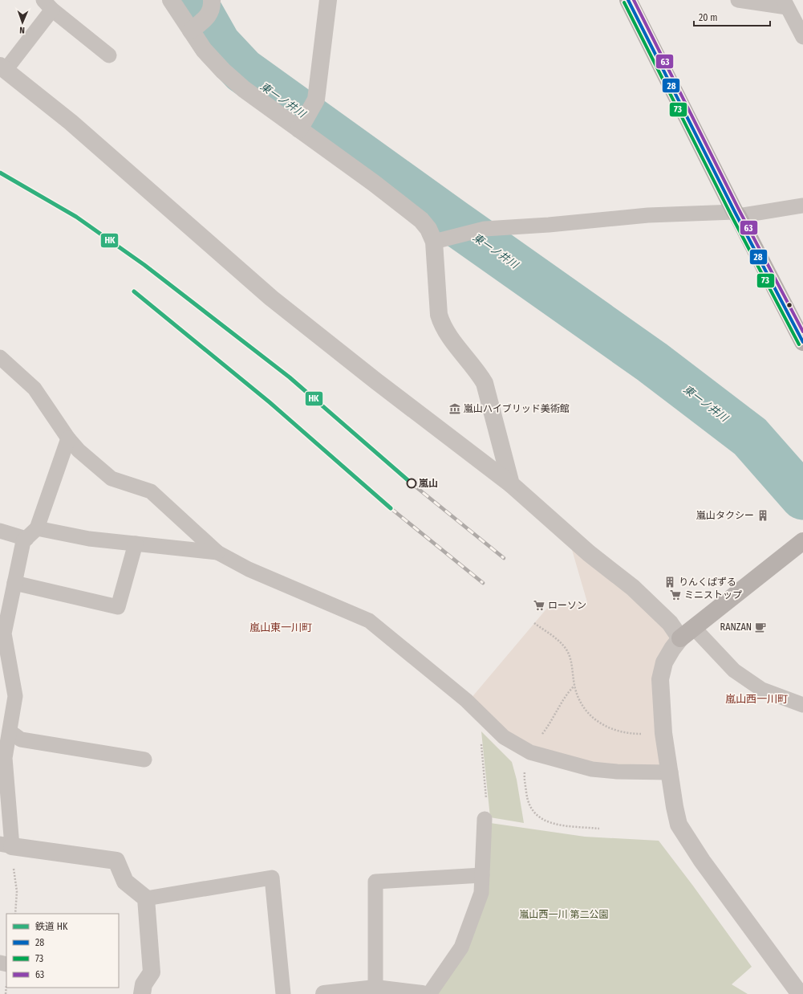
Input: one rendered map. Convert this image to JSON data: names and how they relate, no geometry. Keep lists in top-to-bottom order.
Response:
{
  "districts": ["嵐山東一川町", "嵐山西一川町"],
  "water": ["東一ノ井川"],
  "parks": ["嵐山西一川 第二公園"],
  "places": {
    "museum": ["嵐山ハイブリッド美術館"],
    "other": ["嵐山"],
    "building": ["嵐山タクシー", "りんくぱずる"],
    "supermarket": ["ミニストップ", "ローソン"],
    "cafe": ["RANZAN"]
  },
  "lines": [
    "transit line 28",
    "transit line 63",
    "transit line 73",
    "rail line HK"
  ],
  "legend": [
    "鉄道 HK",
    "28",
    "73",
    "63"
  ],
  "scale_bar": "20 m",
  "north": "bottom"
}
